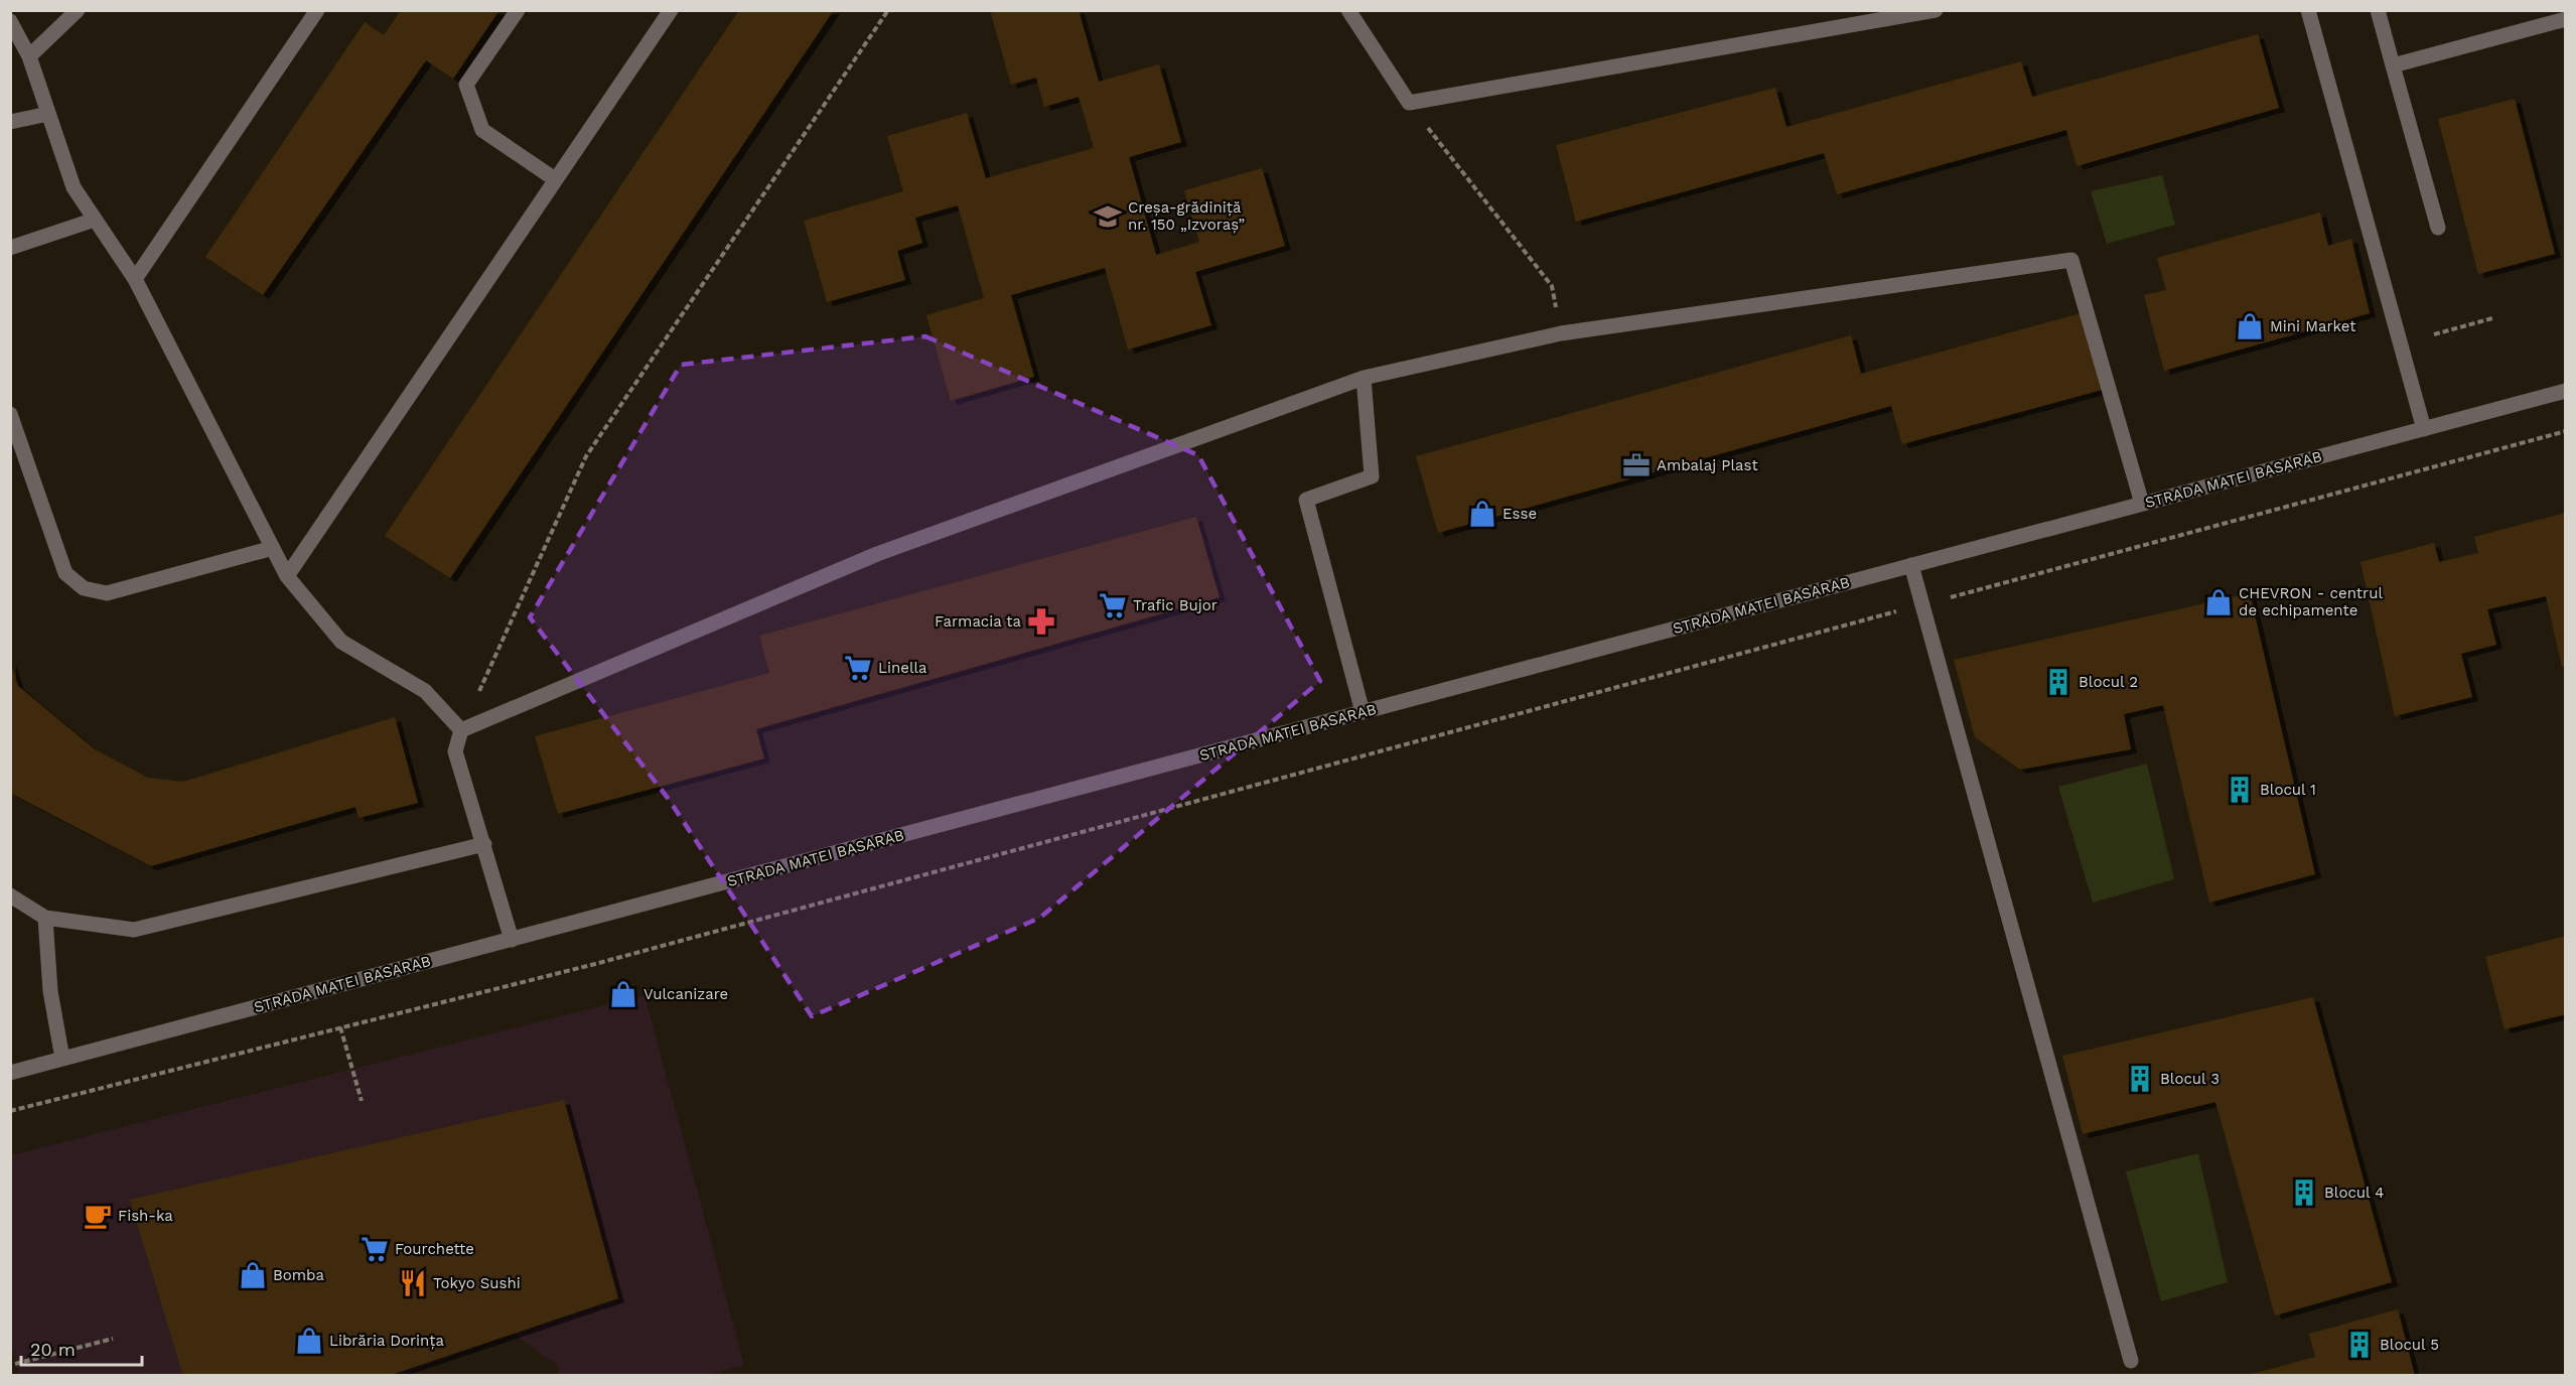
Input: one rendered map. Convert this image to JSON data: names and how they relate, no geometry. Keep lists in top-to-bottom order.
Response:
{
  "streets": {
    "street": ["STRADA MATEI BASARAB"]
  },
  "places": {
    "school or university": ["Creșa-grădiniță nr. 150 „Izvoraș”"],
    "shop": [
      "Mini Market",
      "Esse",
      "CHEVRON - centrul de echipamente",
      "Vulcanizare",
      "Bomba",
      "Librăria Dorința"
    ],
    "office": ["Ambalaj Plast"],
    "supermarket": ["Trafic Bujor", "Linella", "Fourchette"],
    "pharmacy": ["Farmacia ta"],
    "building": [
      "Blocul 2",
      "Blocul 1",
      "Blocul 3",
      "Blocul 4",
      "Blocul 5"
    ],
    "cafe": ["Fish-ka"],
    "restaurant": ["Tokyo Sushi"]
  },
  "scale_bar": "20 m"
}
